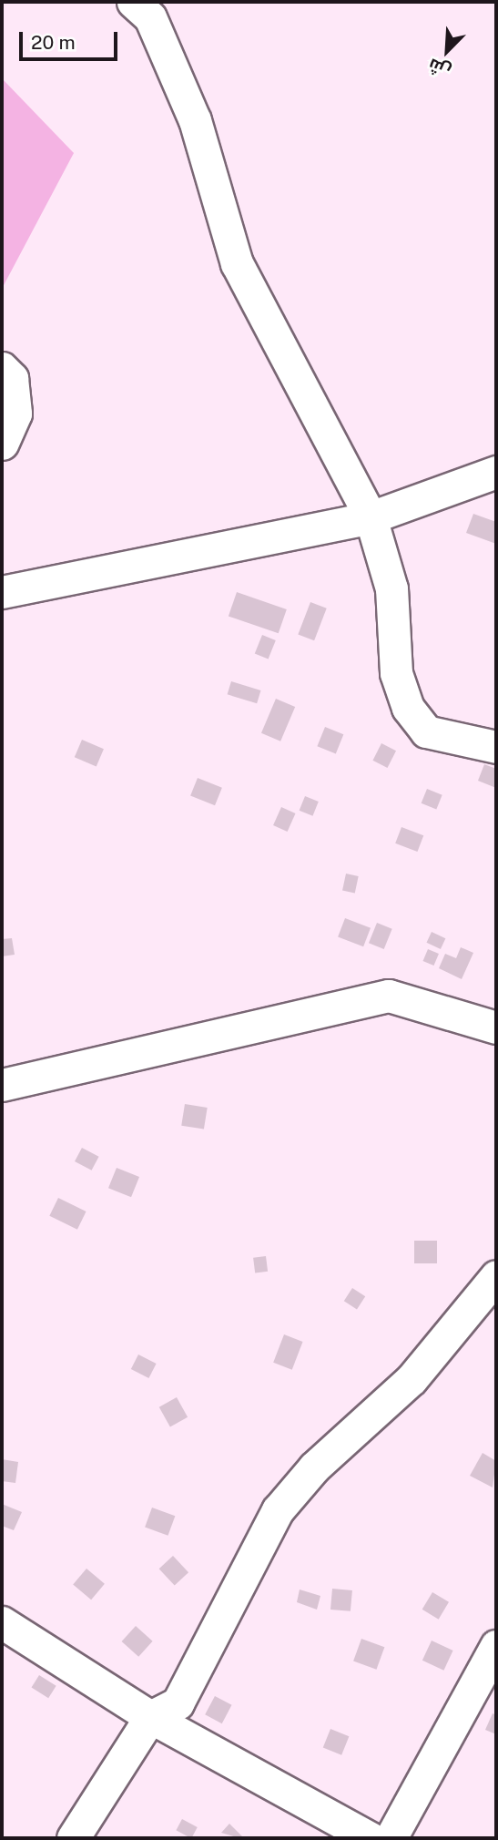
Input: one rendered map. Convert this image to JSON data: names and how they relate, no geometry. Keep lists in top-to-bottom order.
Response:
{
  "scale_bar": "20 m",
  "north": "bottom left"
}
